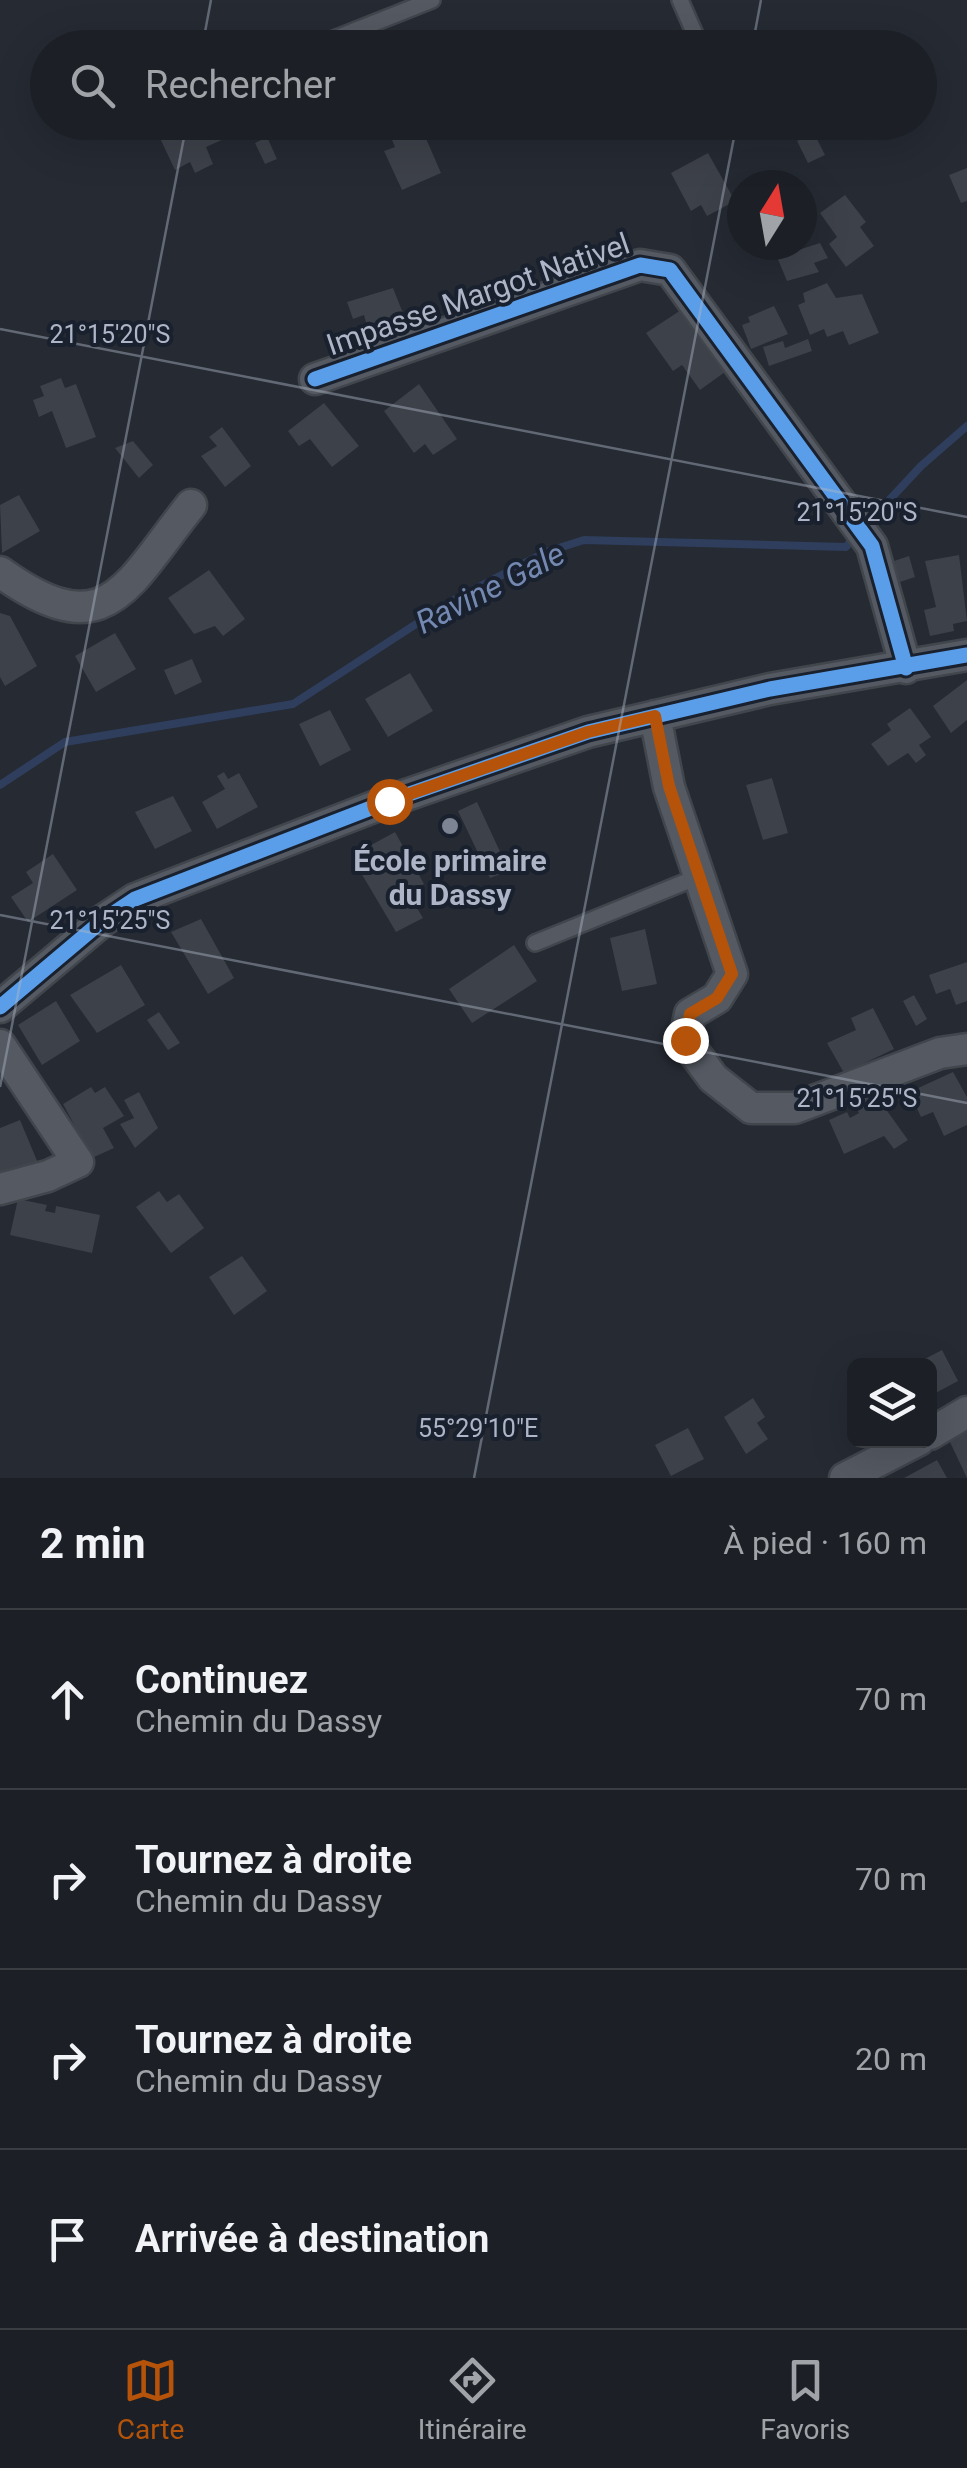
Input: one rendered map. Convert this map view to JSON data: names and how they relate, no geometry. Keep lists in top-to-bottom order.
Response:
{
  "streets": {
    "street": ["Impasse Margot Nativel"]
  },
  "water": ["Ravine Gale"],
  "places": ["École primaire du Dassy"],
  "north": "top",
  "page": {
    "search": "Rechercher",
    "heading": ["2 min", "À pied · 160 m"],
    "list": [
      ["Continuez", "Chemin du Dassy", "70 m"],
      ["Tournez à droite", "Chemin du Dassy", "70 m"],
      ["Tournez à droite", "Chemin du Dassy", "20 m"],
      "Arrivée à destination"
    ],
    "nav": ["Carte", "Itinéraire", "Favoris"]
  },
  "coordinates": ["21°15'20\"S", "21°15'25\"S", "55°29'10\"E"]
}
